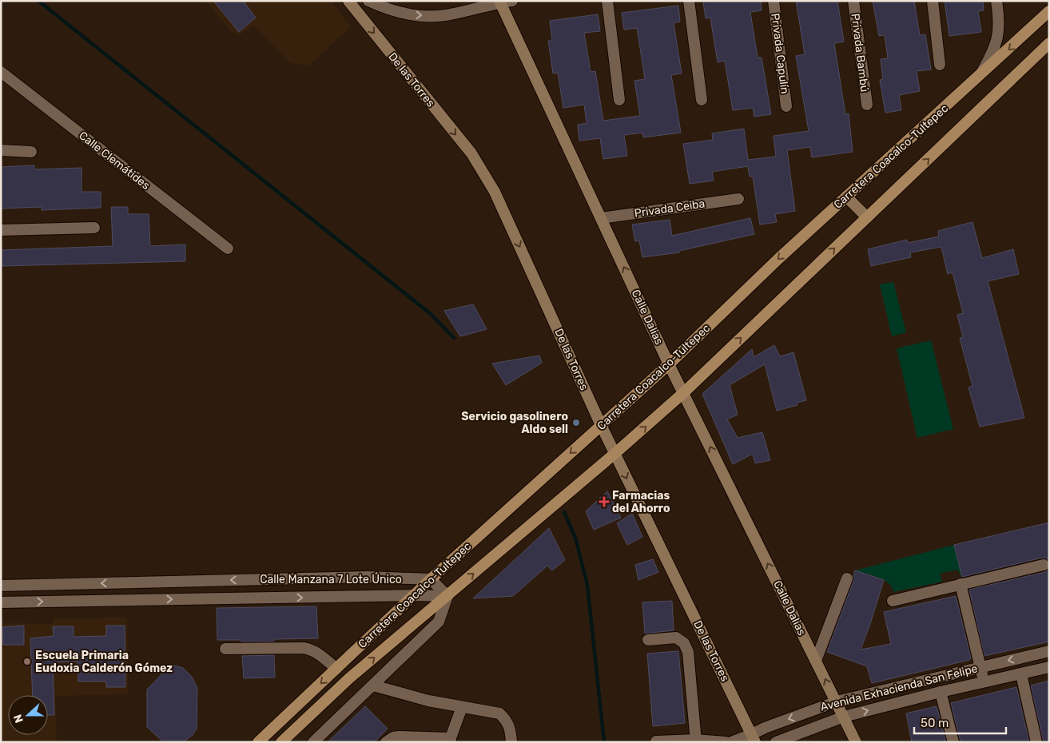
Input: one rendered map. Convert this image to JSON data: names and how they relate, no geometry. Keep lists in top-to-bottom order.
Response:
{
  "streets": {
    "main road": ["De las Torres", "Carretera Coacalco-Tultepec", "Calle Dalias"],
    "street": [
      "Privada Bambú",
      "Privada Capulín",
      "Calle Clemátides",
      "Privada Ceiba",
      "Calle Manzana 7 Lote Único",
      "Avenida Exhacienda San Felipe"
    ]
  },
  "crossings": [
    ["De las Torres", "Carretera Coacalco-Tultepec"],
    ["De las Torres", "Avenida Exhacienda San Felipe"],
    ["Carretera Coacalco-Tultepec", "Calle Dalias"],
    ["Carretera Coacalco-Tultepec", "Calle Manzana 7 Lote Único"],
    ["Privada Ceiba", "Calle Dalias"],
    ["Calle Dalias", "Avenida Exhacienda San Felipe"]
  ],
  "one_way": ["De las Torres", "Calle Dalias"],
  "places": {
    "other": ["Servicio gasolinero Aldo sell", "Escuela Primaria Eudoxia Calderón Gómez"],
    "health": ["Farmacias del Ahorro"]
  },
  "scale_bar": "50 m",
  "north": "left"
}
